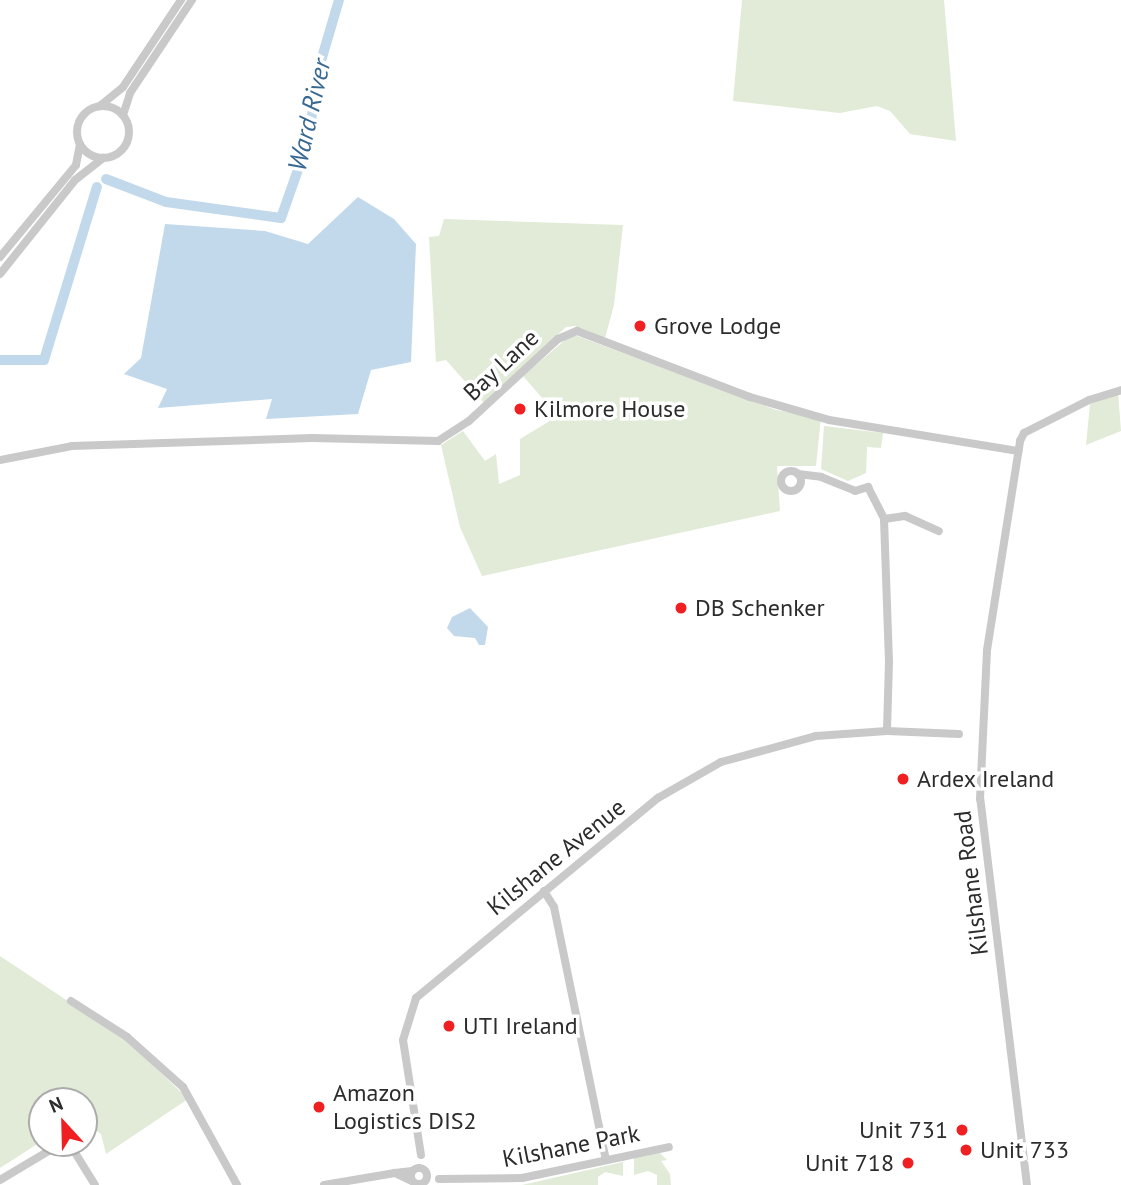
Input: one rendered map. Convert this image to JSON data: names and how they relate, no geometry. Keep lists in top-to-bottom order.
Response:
{
  "streets": {
    "street": [
      "Bay Lane",
      "Kilshane Avenue",
      "Kilshane Road",
      "Kilshane Park"
    ]
  },
  "crossings": [
    ["Bay Lane", "Kilshane Road"],
    ["Kilshane Avenue", "Kilshane Park"]
  ],
  "water": ["Ward River"],
  "places": [
    "Grove Lodge",
    "Kilmore House",
    "DB Schenker",
    "Ardex Ireland",
    "UTI Ireland",
    "Amazon Logistics DIS2",
    "Unit 731",
    "Unit 733",
    "Unit 718"
  ],
  "north": "top"
}
